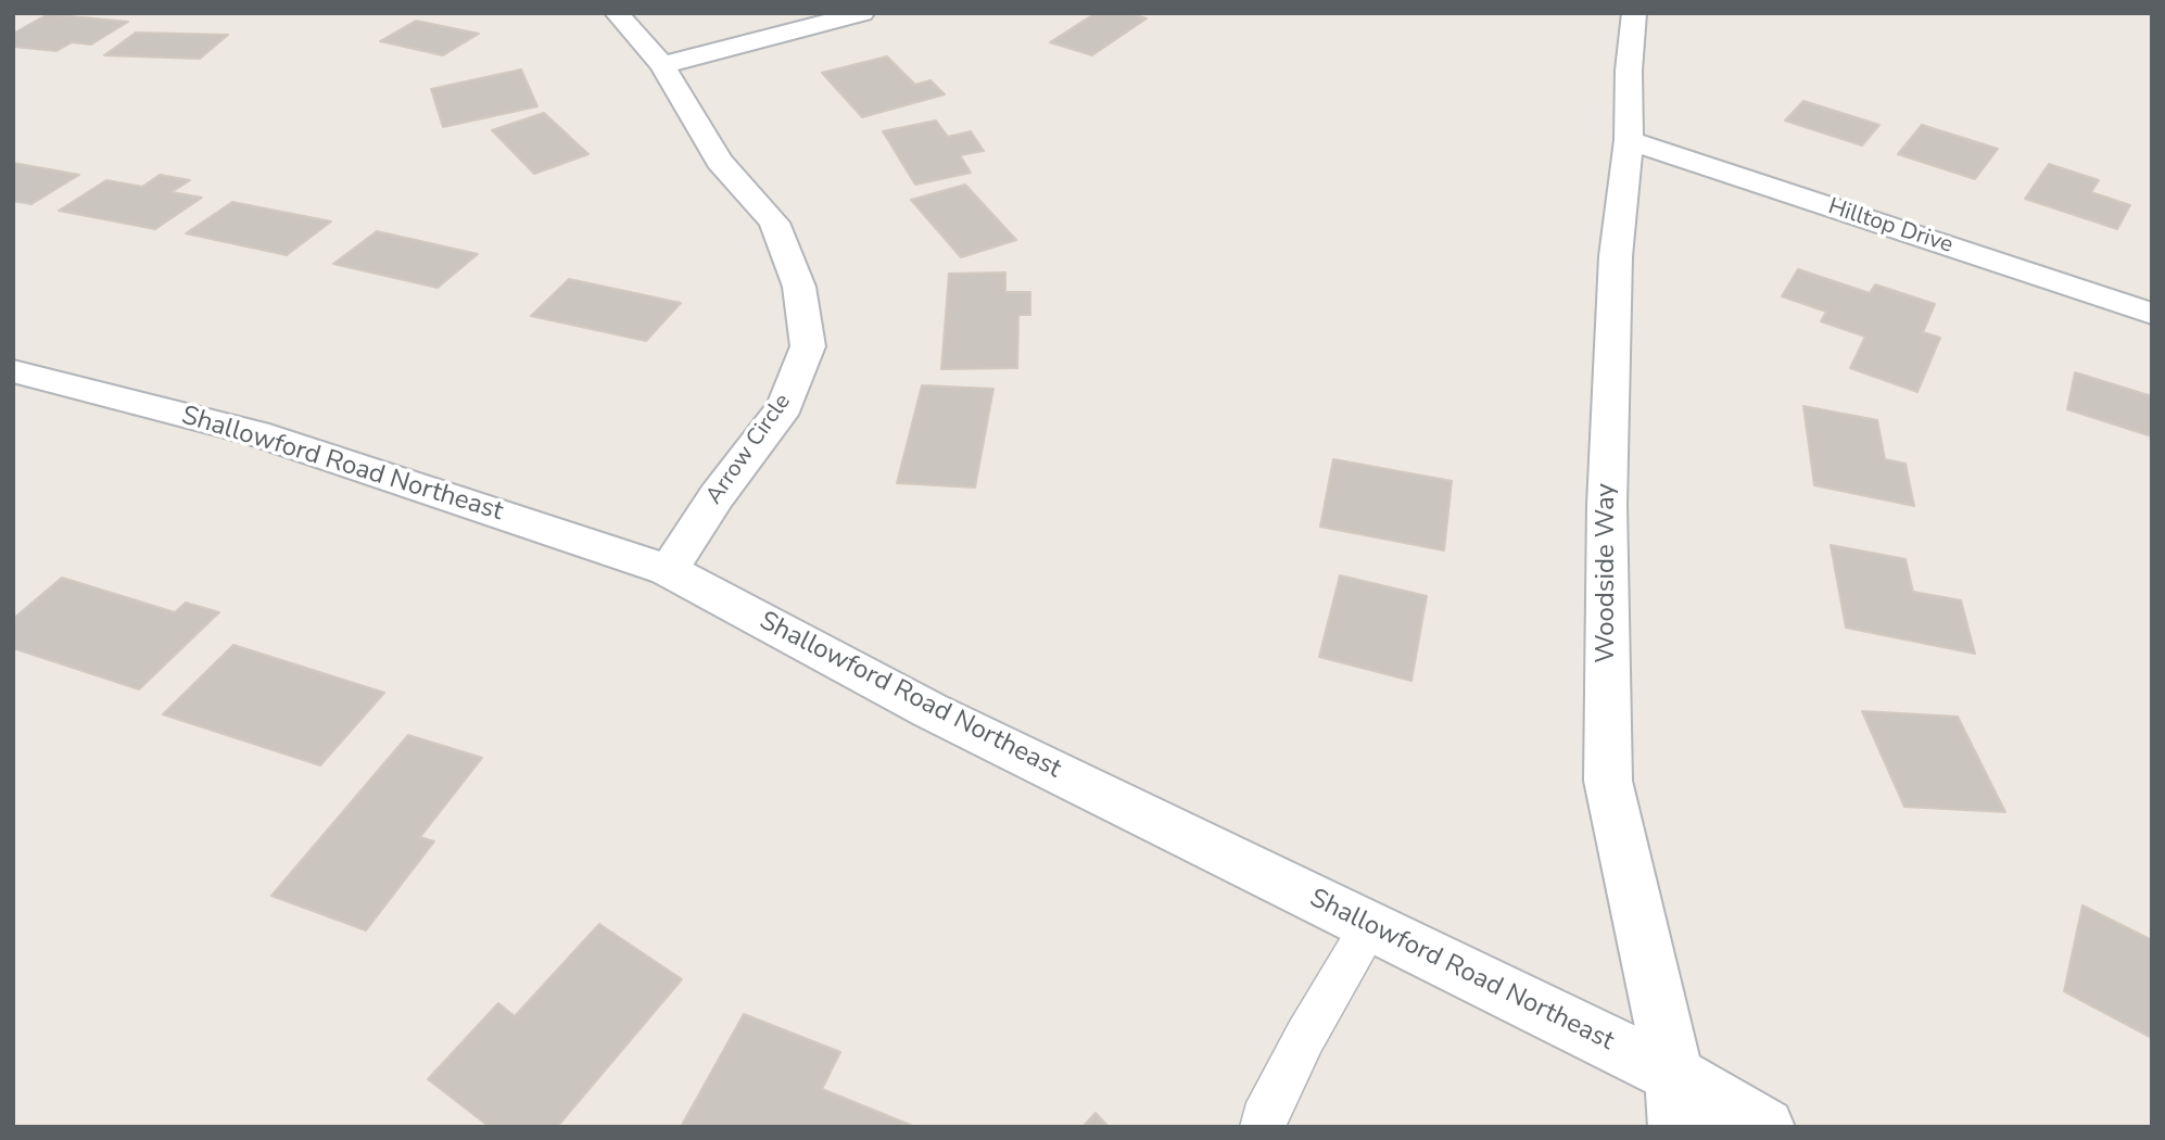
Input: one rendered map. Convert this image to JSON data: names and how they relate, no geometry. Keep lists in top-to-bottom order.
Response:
{
  "streets": {
    "street": [
      "Hilltop Drive",
      "Arrow Circle",
      "Shallowford Road Northeast",
      "Woodside Way"
    ]
  },
  "crossings": [
    ["Hilltop Drive", "Woodside Way"],
    ["Arrow Circle", "Shallowford Road Northeast"],
    ["Shallowford Road Northeast", "Woodside Way"]
  ]
}
